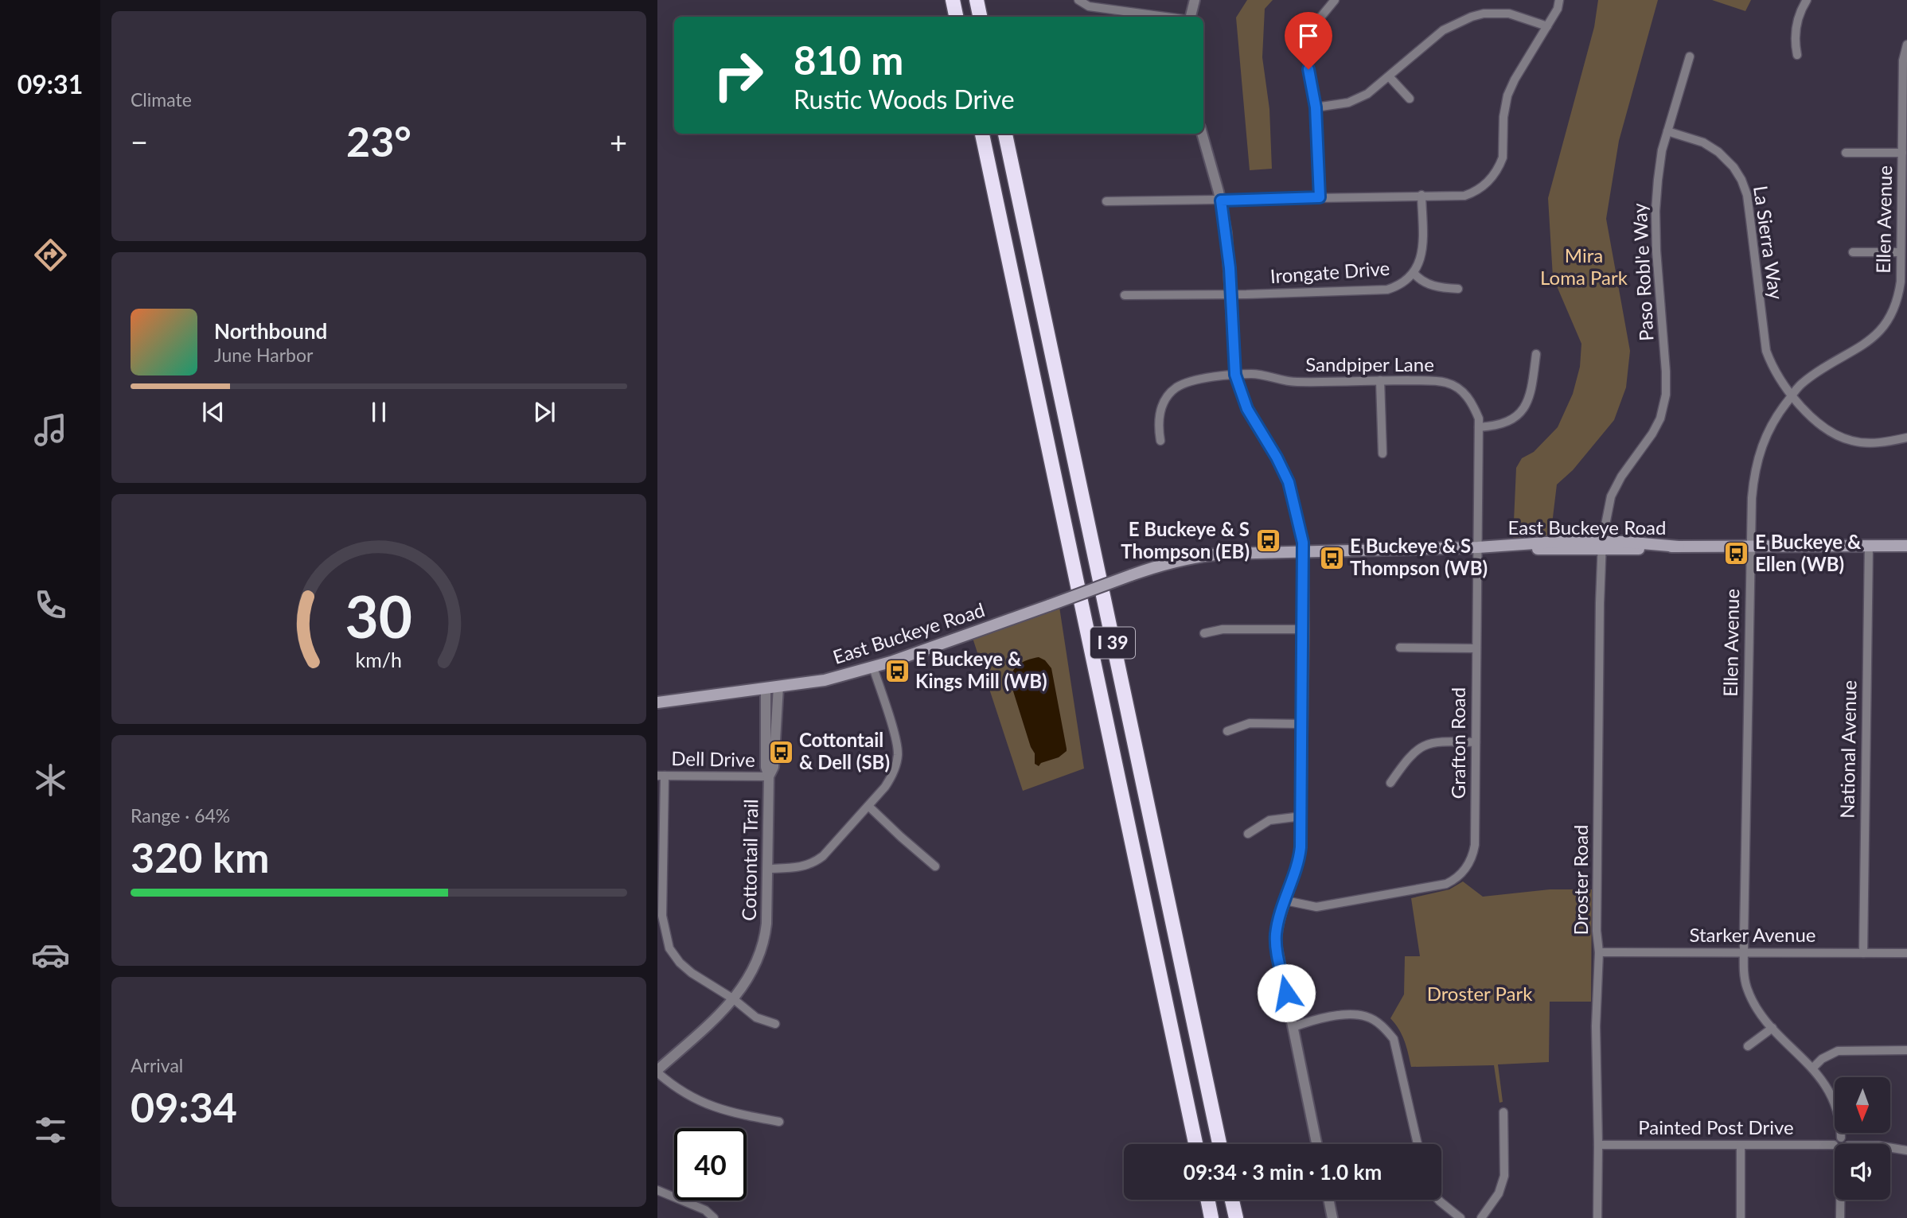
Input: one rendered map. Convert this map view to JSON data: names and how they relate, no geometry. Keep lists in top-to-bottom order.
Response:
{
  "streets": {
    "highway": ["I 39"],
    "main road": ["East Buckeye Road"],
    "street": [
      "Ellen Avenue",
      "La Sierra Way",
      "Paso Robl'e Way",
      "Irongate Drive",
      "Sandpiper Lane",
      "Grafton Road",
      "National Avenue",
      "Dell Drive",
      "Cottontail Trail",
      "Droster Road",
      "Starker Avenue",
      "Painted Post Drive"
    ]
  },
  "crossings": [
    ["Ellen Avenue", "La Sierra Way"],
    ["Ellen Avenue", "East Buckeye Road"],
    ["Ellen Avenue", "Starker Avenue"],
    ["La Sierra Way", "Paso Robl'e Way"],
    ["Paso Robl'e Way", "East Buckeye Road"],
    ["Paso Robl'e Way", "Droster Road"],
    ["Sandpiper Lane", "Grafton Road"],
    ["East Buckeye Road", "Grafton Road"],
    ["East Buckeye Road", "National Avenue"],
    ["East Buckeye Road", "Cottontail Trail"],
    ["East Buckeye Road", "Droster Road"],
    ["National Avenue", "Starker Avenue"],
    ["Dell Drive", "Cottontail Trail"],
    ["Droster Road", "Starker Avenue"],
    ["Droster Road", "Painted Post Drive"]
  ],
  "parks": ["Mira Loma Park", "Droster Park"],
  "places": {
    "bus stop": [
      "E Buckeye & S Thompson (EB)",
      "E Buckeye & Ellen (WB)",
      "E Buckeye & S Thompson (WB)",
      "E Buckeye & Kings Mill (WB)",
      "Cottontail & Dell (SB)"
    ]
  },
  "north": "bottom",
  "page": {
    "tabs": "09:31",
    "tile": [
      "Climate",
      ["Range · 64%", "320 km"],
      ["Arrival", "09:34"]
    ],
    "turn": ["810 m", "Rustic Woods Drive"],
    "heat": ["−", "23°", "+"],
    "song": ["Northbound", "June Harbor"],
    "limit": "40",
    "trip": "09:34 · 3 min · 1.0 km",
    "gauge": ["30", "km/h"]
  }
}
